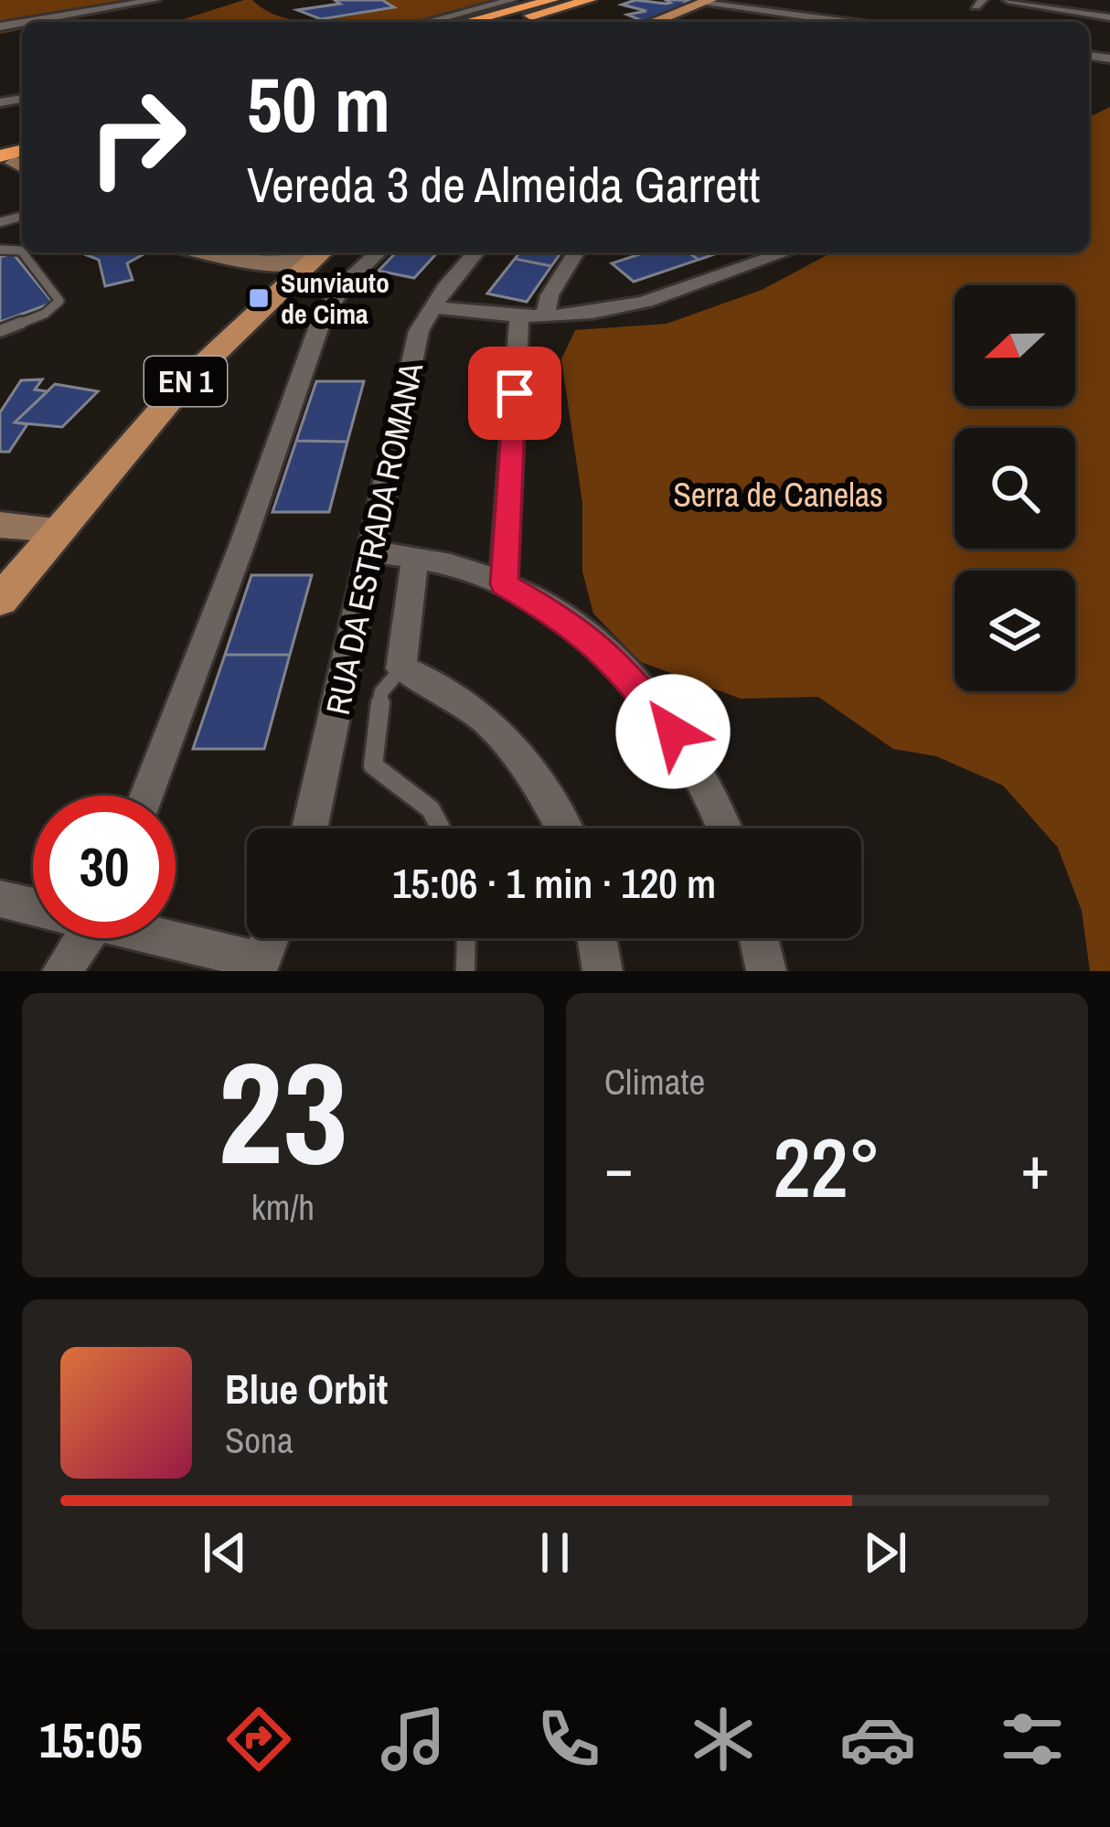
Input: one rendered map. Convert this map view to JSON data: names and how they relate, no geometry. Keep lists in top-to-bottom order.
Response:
{
  "streets": {
    "main road": ["EN 1"],
    "street": ["RUA DA ESTRADA ROMANA"]
  },
  "parks": ["Serra de Canelas"],
  "places": {
    "transit": ["Sunviauto de Cima"]
  },
  "north": "left",
  "page": {
    "turn": ["50 m", "Vereda 3 de Almeida Garrett"],
    "limit": "30",
    "trip": "15:06 · 1 min · 120 m",
    "tile": [
      ["23", "km/h"],
      "Climate"
    ],
    "heat": ["−", "22°", "+"],
    "song": ["Blue Orbit", "Sona"],
    "tabs": "15:05"
  }
}
